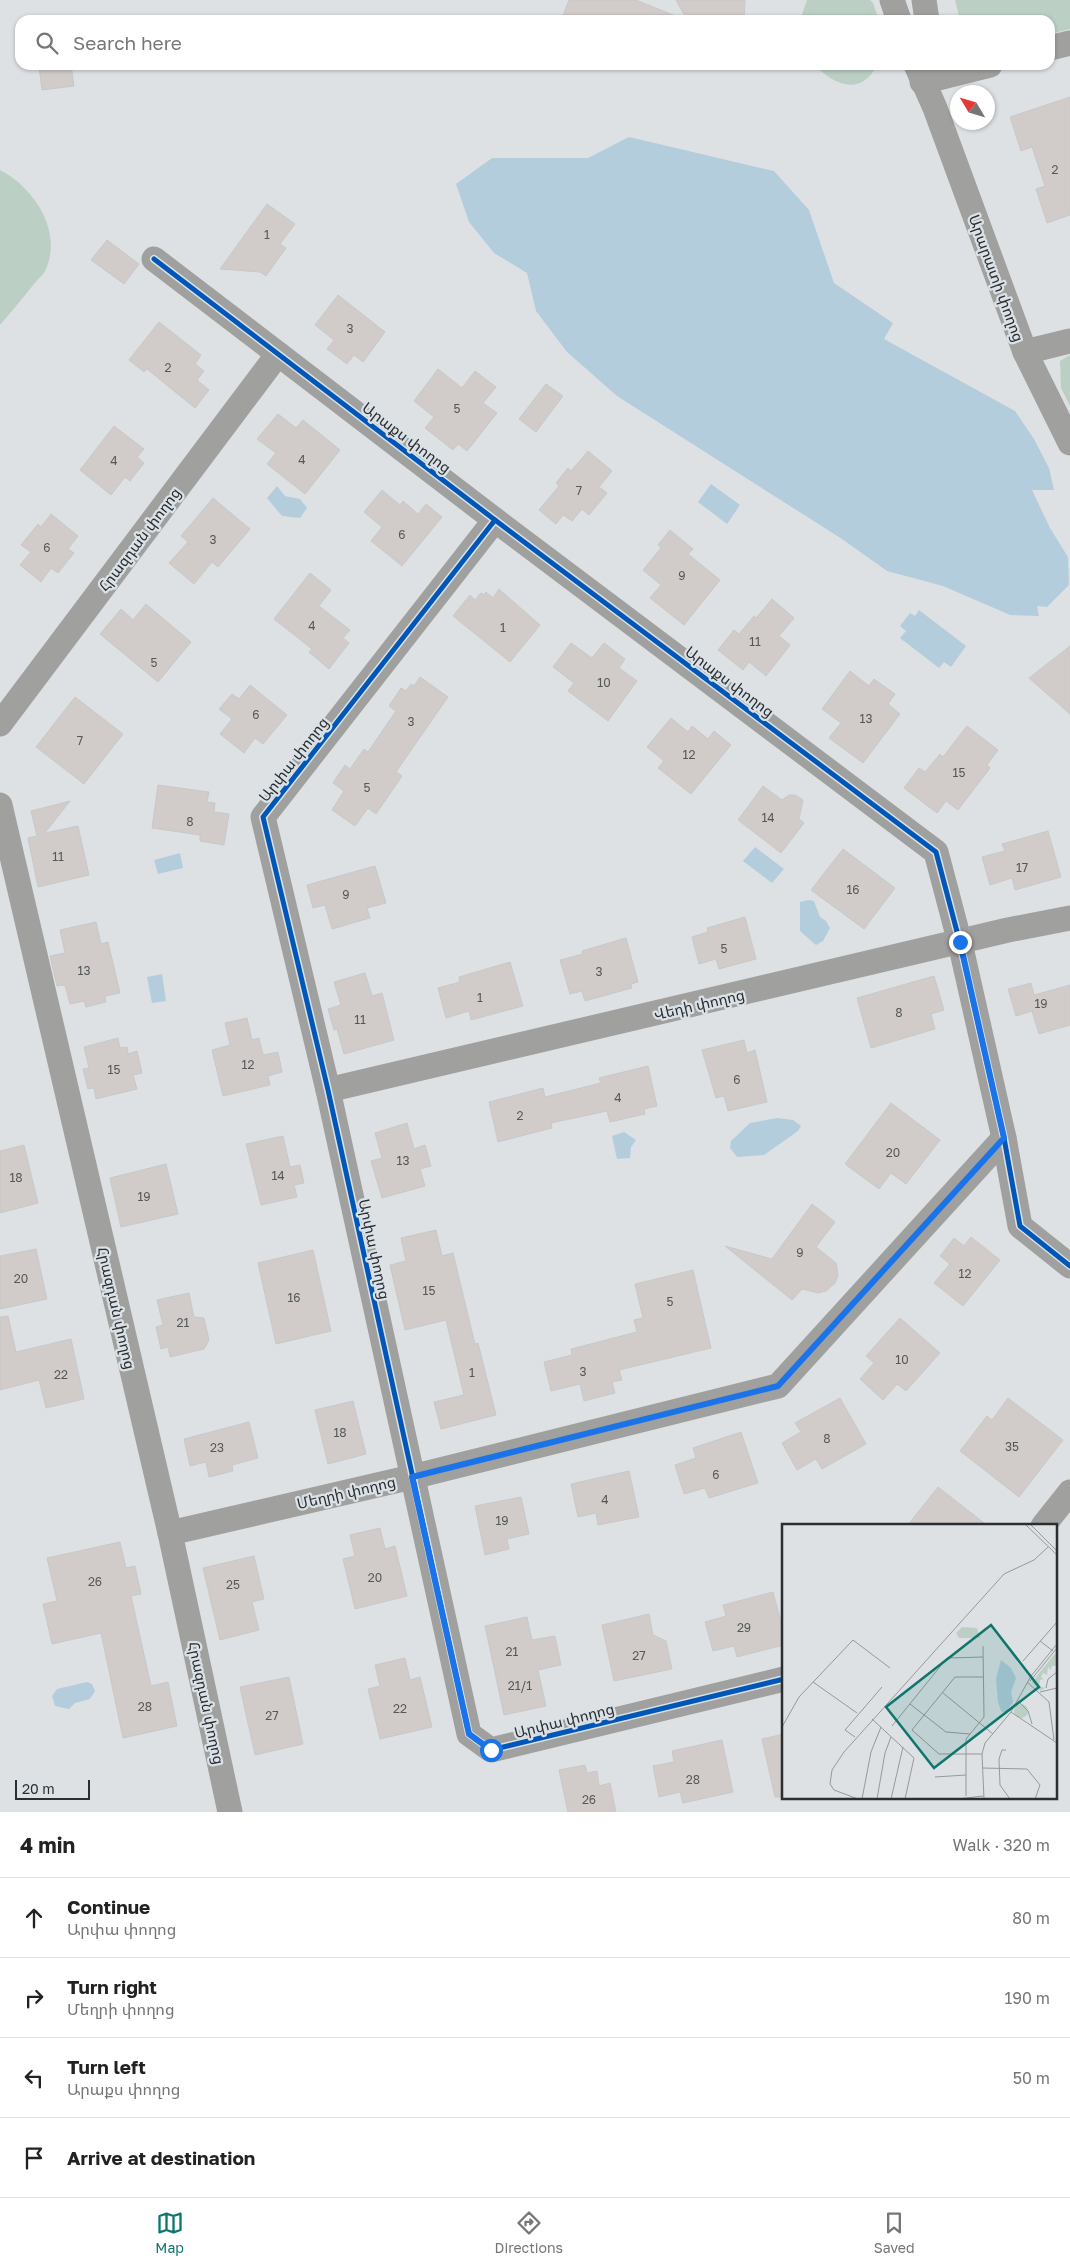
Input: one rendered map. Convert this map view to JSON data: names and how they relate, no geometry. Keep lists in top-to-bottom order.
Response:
{
  "streets": {
    "street": [
      "Արարատի փողոց",
      "Արաքս փողոց",
      "Հրազդան փողոց",
      "Արփա փողոց",
      "Վեդի փողոց",
      "Մեղրի փողոց"
    ]
  },
  "crossings": [
    ["Արաքս փողոց", "Հրազդան փողոց"],
    ["Արաքս փողոց", "Արփա փողոց"],
    ["Արաքս փողոց", "Վեդի փողոց"],
    ["Արաքս փողոց", "Մեղրի փողոց"],
    ["Հրազդան փողոց", "Մեղրի փողոց"],
    ["Արփա փողոց", "Վեդի փողոց"],
    ["Արփա փողոց", "Մեղրի փողոց"]
  ],
  "house_numbers": [
    "2",
    "1",
    "3",
    "2",
    "5",
    "4",
    "4",
    "7",
    "6",
    "3",
    "6",
    "9",
    "4",
    "1",
    "11",
    "5",
    "10",
    "6",
    "13",
    "3",
    "7",
    "12",
    "15",
    "5",
    "14",
    "8",
    "11",
    "17",
    "16",
    "9",
    "5",
    "13",
    "3",
    "1",
    "19",
    "8",
    "11",
    "12",
    "15",
    "6",
    "4",
    "2",
    "20",
    "13",
    "14",
    "18",
    "19",
    "9",
    "12",
    "20",
    "15",
    "16",
    "5",
    "21",
    "10",
    "3",
    "1",
    "22",
    "18",
    "8",
    "35",
    "23",
    "6",
    "4",
    "19",
    "20",
    "26",
    "25",
    "29",
    "21",
    "27",
    "21/1",
    "28",
    "22",
    "27",
    "28",
    "26"
  ],
  "scale_bar": "20 m",
  "north": "top left",
  "page": {
    "search": "Search here",
    "scale": "20 m",
    "heading": ["4 min", "Walk · 320 m"],
    "list": [
      ["Continue", "Արփա փողոց", "80 m"],
      ["Turn right", "Մեղրի փողոց", "190 m"],
      ["Turn left", "Արաքս փողոց", "50 m"],
      "Arrive at destination"
    ],
    "nav": ["Map", "Directions", "Saved"]
  }
}
